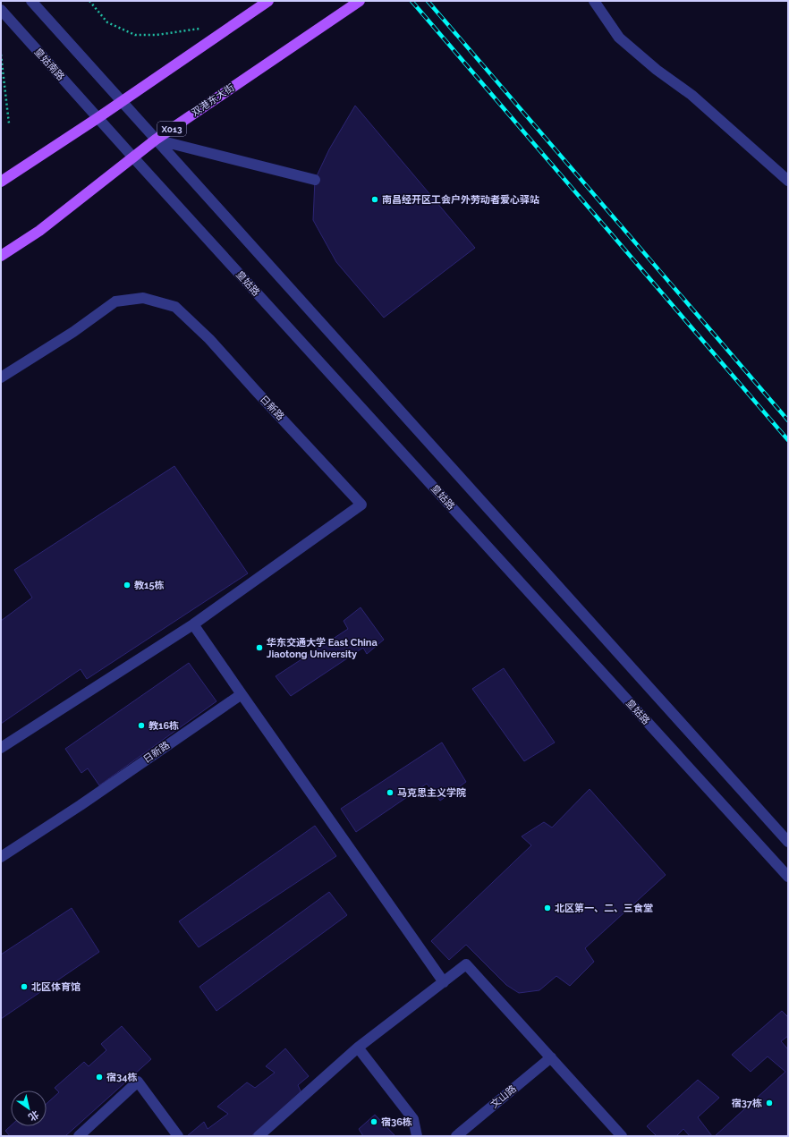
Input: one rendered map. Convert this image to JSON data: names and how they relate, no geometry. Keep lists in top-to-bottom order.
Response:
{
  "streets": {
    "main road": ["双港东大街", "X013"],
    "street": [
      "皇姑南路",
      "皇姑路",
      "日新路",
      "文山路"
    ]
  },
  "crossings": [
    ["皇姑南路", "皇姑路"],
    ["双港东大街", "皇姑路"]
  ],
  "places": [
    "南昌经开区工会户外劳动者爱心驿站",
    "教15栋",
    "华东交通大学 East China Jiaotong University",
    "教16栋",
    "马克思主义学院",
    "北区第一、二、三食堂",
    "北区体育馆",
    "宿34栋",
    "宿37栋",
    "宿36栋"
  ],
  "north": "bottom right"
}
